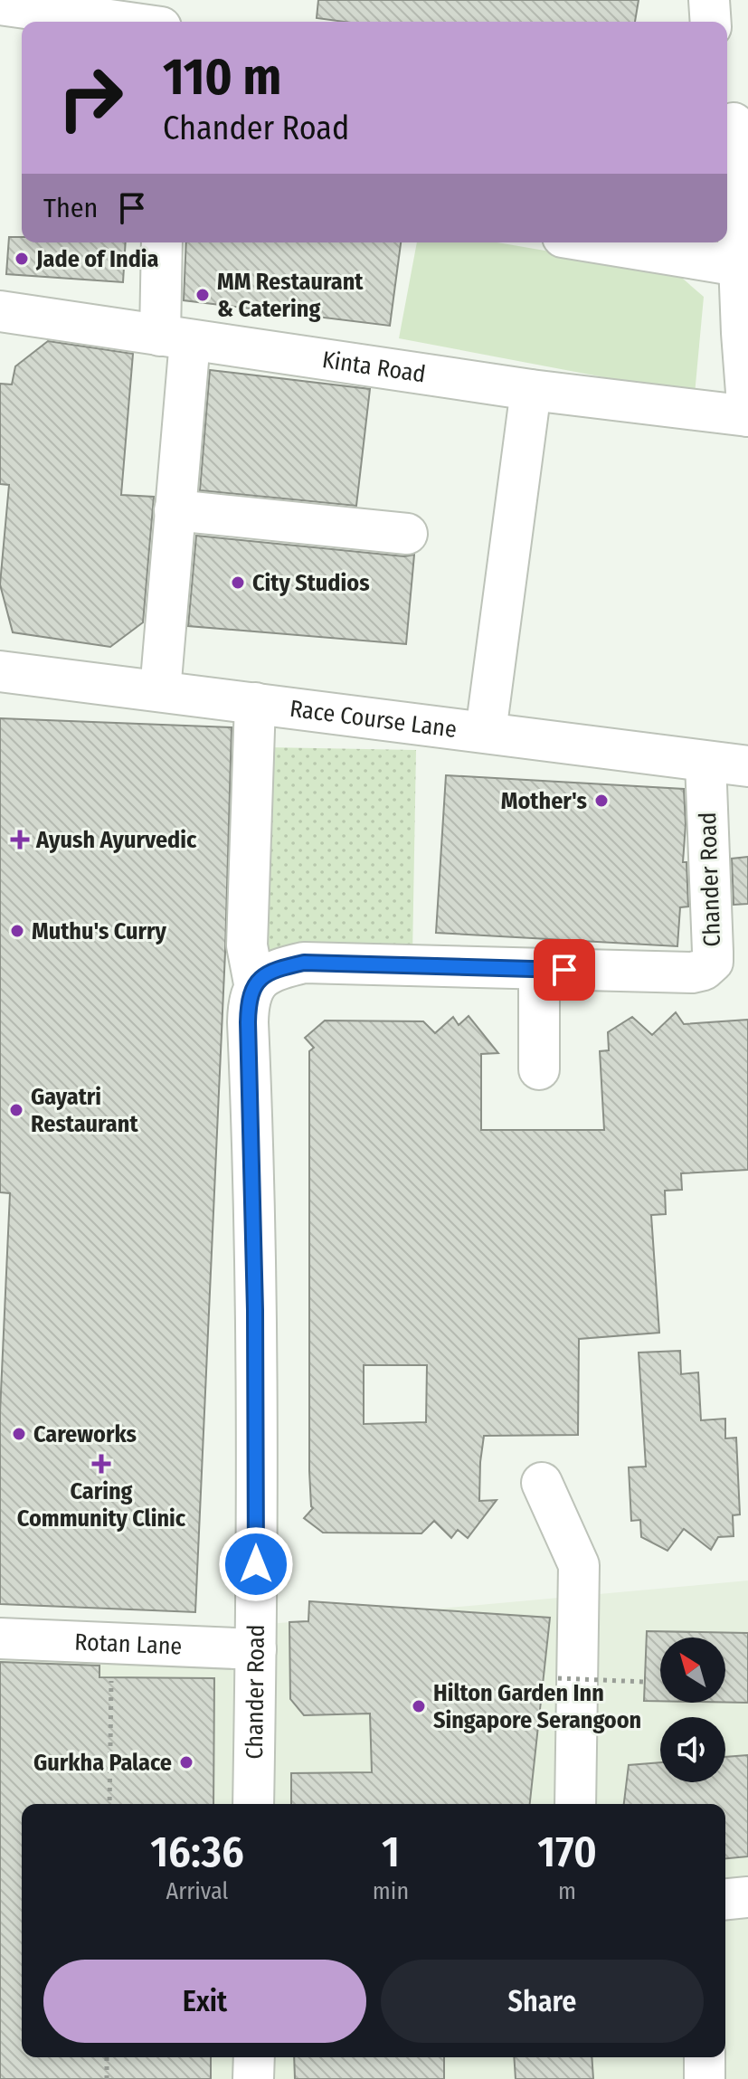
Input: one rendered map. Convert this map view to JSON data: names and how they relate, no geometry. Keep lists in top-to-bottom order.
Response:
{
  "streets": {
    "street": [
      "Kinta Road",
      "Race Course Lane",
      "Chander Road",
      "Rotan Lane"
    ]
  },
  "crossings": [
    ["Race Course Lane", "Chander Road"],
    ["Chander Road", "Rotan Lane"]
  ],
  "places": {
    "other": [
      "Jade of India",
      "MM Restaurant & Catering",
      "City Studios",
      "Mother's",
      "Muthu's Curry",
      "Gayatri Restaurant",
      "Careworks",
      "Hilton Garden Inn Singapore Serangoon",
      "Gurkha Palace"
    ],
    "health": ["Ayush Ayurvedic", "Caring Community Clinic"]
  },
  "north": "top left",
  "page": {
    "turn": ["110 m", "Chander Road"],
    "then": "Then",
    "eta": [
      "16:36",
      "Arrival",
      "1",
      "min",
      "170",
      "m"
    ],
    "buttons": ["Exit", "Share"]
  }
}
